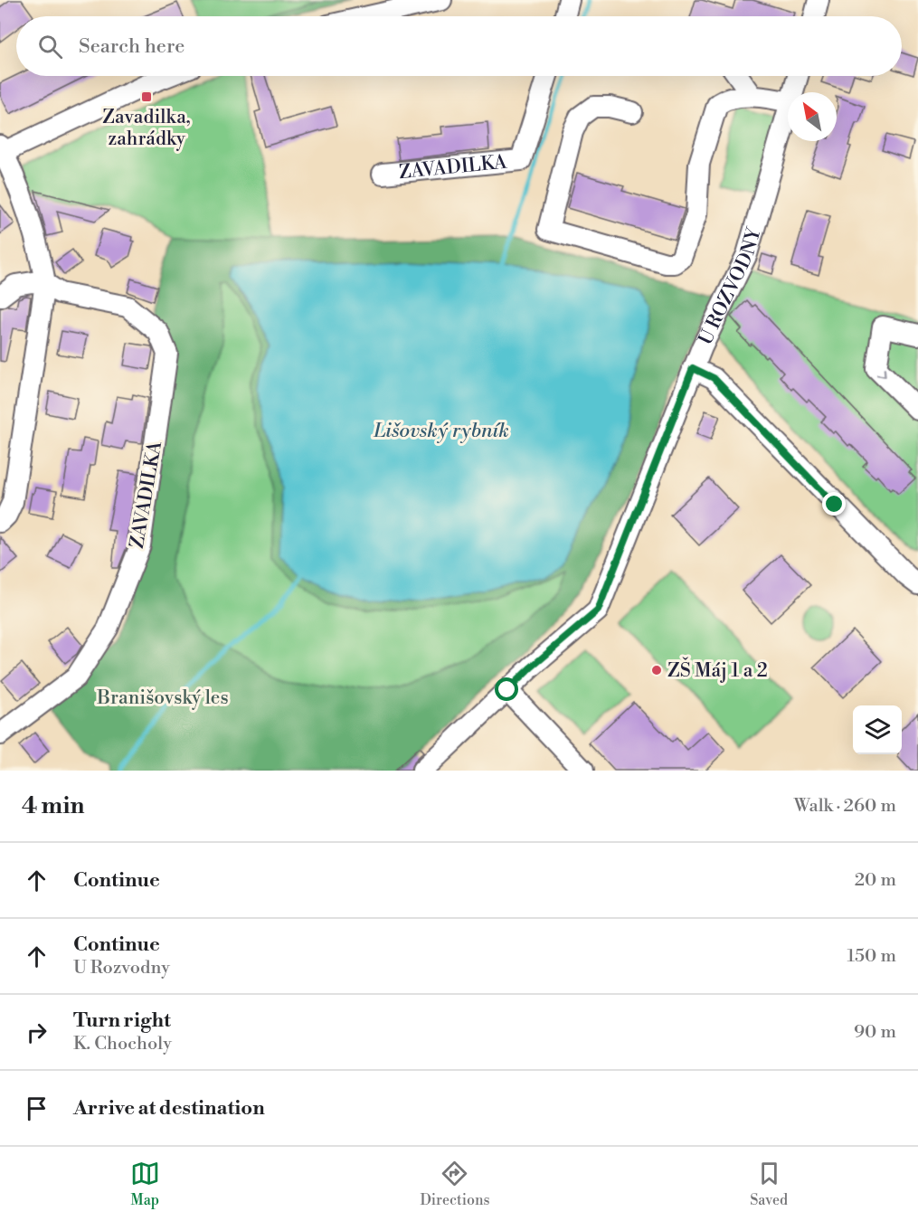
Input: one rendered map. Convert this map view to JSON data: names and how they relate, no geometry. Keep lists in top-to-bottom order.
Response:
{
  "streets": {
    "street": ["ZAVADILKA", "U ROZVODNY"]
  },
  "water": ["Lišovský rybník"],
  "parks": ["Branišovský les"],
  "places": {
    "transit": ["Zavadilka, zahrádky"],
    "other": ["ZŠ Máj 1 a 2"]
  },
  "north": "top left",
  "page": {
    "search": "Search here",
    "heading": ["4 min", "Walk · 260 m"],
    "list": [
      ["Continue", "20 m"],
      ["Continue", "U Rozvodny", "150 m"],
      ["Turn right", "K. Chocholy", "90 m"],
      "Arrive at destination"
    ],
    "nav": ["Map", "Directions", "Saved"]
  }
}
